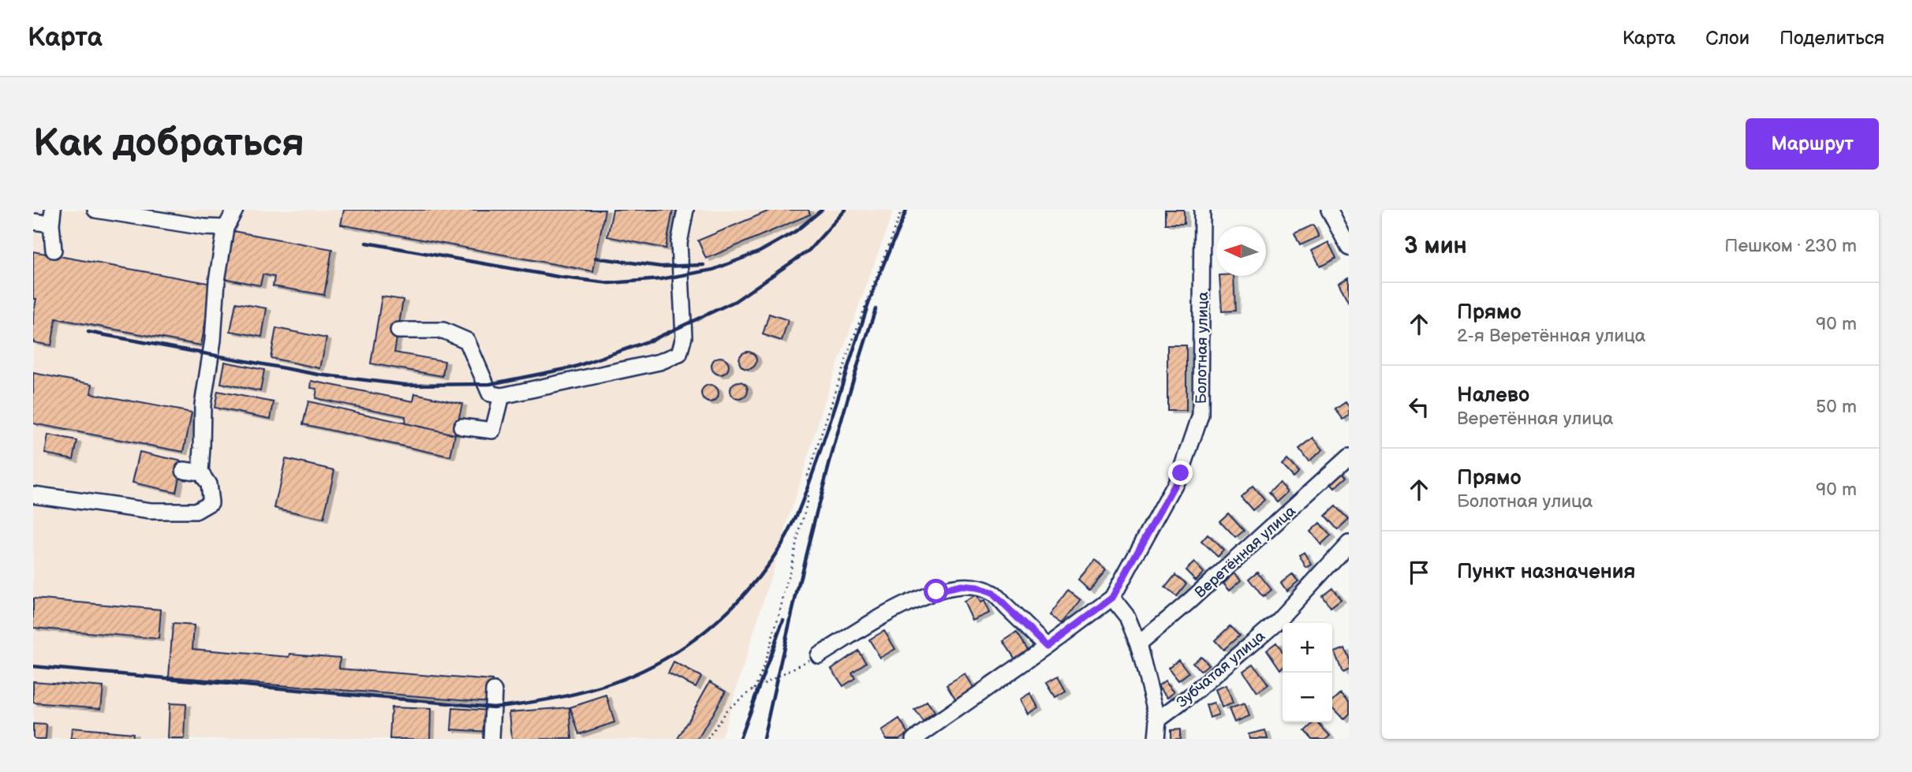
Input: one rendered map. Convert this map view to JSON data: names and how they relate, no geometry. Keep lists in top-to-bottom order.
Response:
{
  "streets": {
    "street": ["Болотная улица", "Веретённая улица", "Зубчатая улица"]
  },
  "north": "left",
  "page": {
    "header": "Карта",
    "nav": ["Карта", "Слои", "Поделиться"],
    "buttons": "Маршрут",
    "title": "Как добраться",
    "heading": ["3 мин", "Пешком · 230 m"],
    "list": [
      ["Прямо", "2-я Веретённая улица", "90 m"],
      ["Налево", "Веретённая улица", "50 m"],
      ["Прямо", "Болотная улица", "90 m"],
      "Пункт назначения"
    ],
    "map_buttons": ["+", "−"]
  }
}
